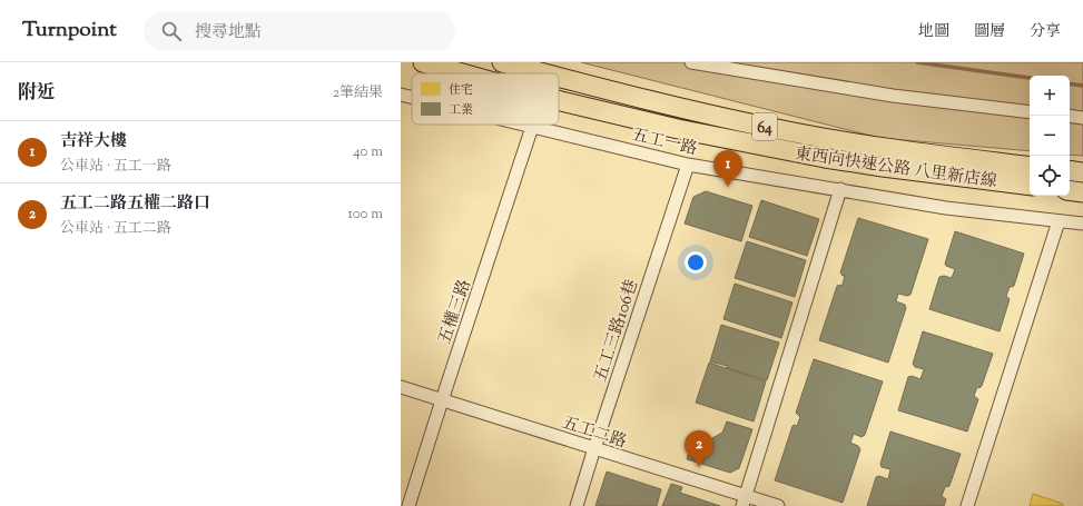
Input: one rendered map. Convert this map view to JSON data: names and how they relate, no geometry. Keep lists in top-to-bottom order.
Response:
{
  "streets": {
    "highway": ["64", "東西向快速公路 八里新店線"],
    "street": [
      "五工一路",
      "五權三路",
      "五工三路106巷",
      "五工二路"
    ]
  },
  "crossings": [
    ["五工一路", "五權三路"],
    ["五工一路", "五工三路106巷"],
    ["五權三路", "五工二路"],
    ["五工三路106巷", "五工二路"]
  ],
  "legend": ["住宅", "工業"],
  "page": {
    "header": "Turnpoint",
    "search": "搜尋地點",
    "nav": ["地圖", "圖層", "分享"],
    "heading": ["附近", "2筆結果"],
    "map_buttons": ["+", "−"],
    "list": [
      {
        "mark": "1",
        "name": "吉祥大樓",
        "note": "公車站 · 五工一路",
        "value": "40 m"
      },
      {
        "mark": "2",
        "name": "五工二路五權二路口",
        "note": "公車站 · 五工二路",
        "value": "100 m"
      }
    ],
    "pins": ["1", "2"]
  }
}
